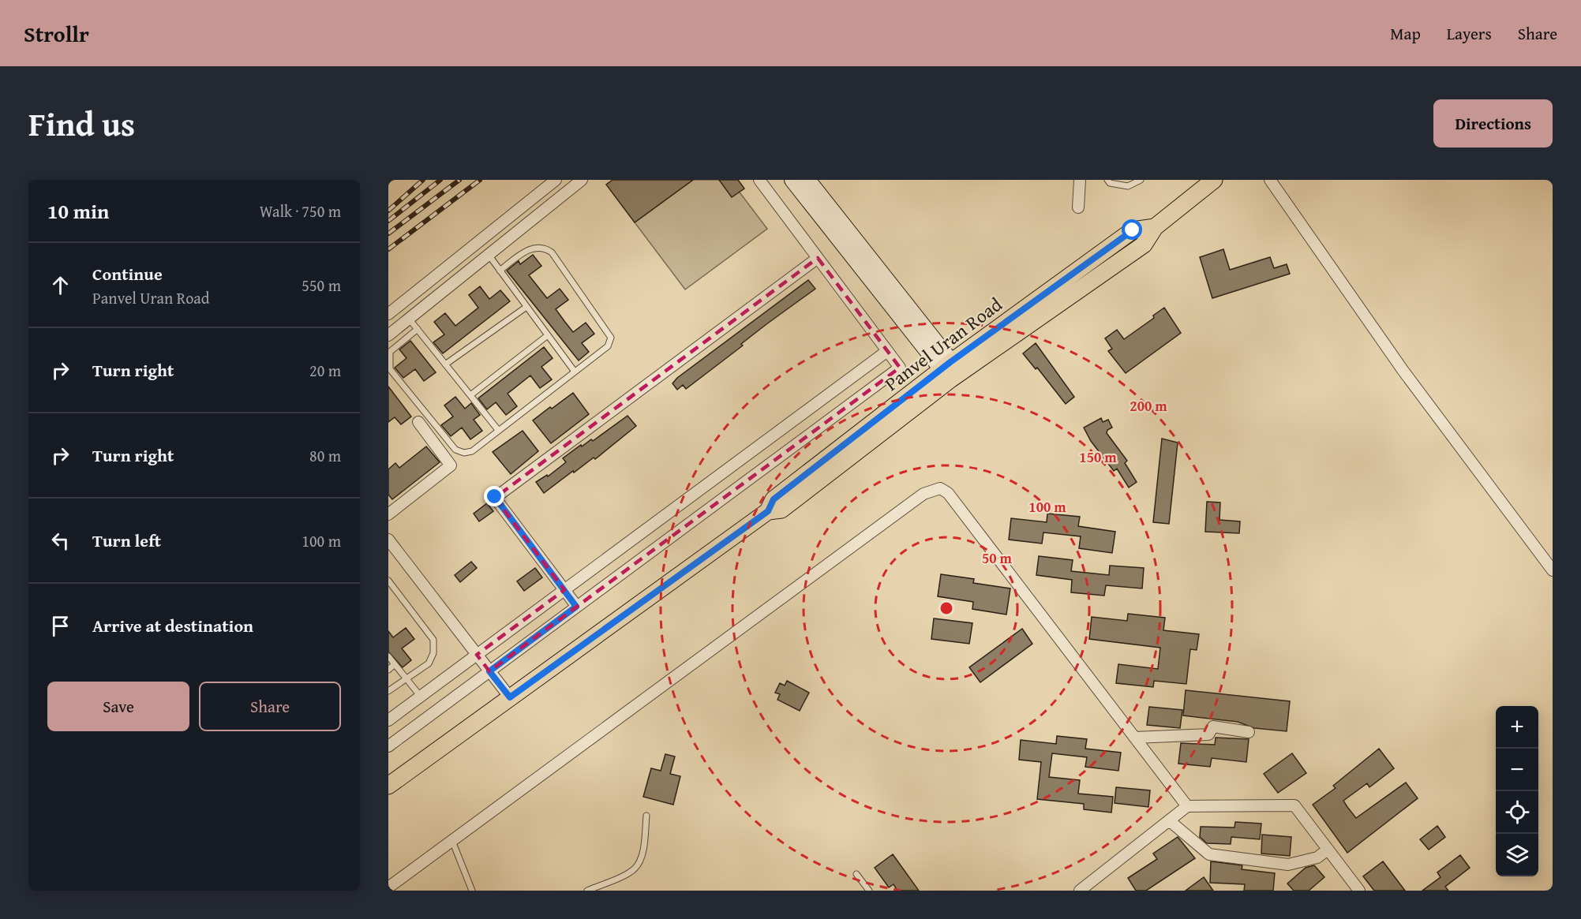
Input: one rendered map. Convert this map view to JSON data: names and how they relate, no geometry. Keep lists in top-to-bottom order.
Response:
{
  "streets": {
    "main road": ["Panvel Uran Road"]
  },
  "page": {
    "header": "Strollr",
    "nav": ["Map", "Layers", "Share"],
    "title": "Find us",
    "buttons": [
      "Directions",
      ["Save", "Share"]
    ],
    "heading": ["10 min", "Walk · 750 m"],
    "list": [
      ["Continue", "Panvel Uran Road", "550 m"],
      ["Turn right", "20 m"],
      ["Turn right", "80 m"],
      ["Turn left", "100 m"],
      "Arrive at destination"
    ],
    "map_buttons": ["+", "−"]
  },
  "rings": [
    "200 m",
    "150 m",
    "100 m",
    "50 m"
  ]
}
